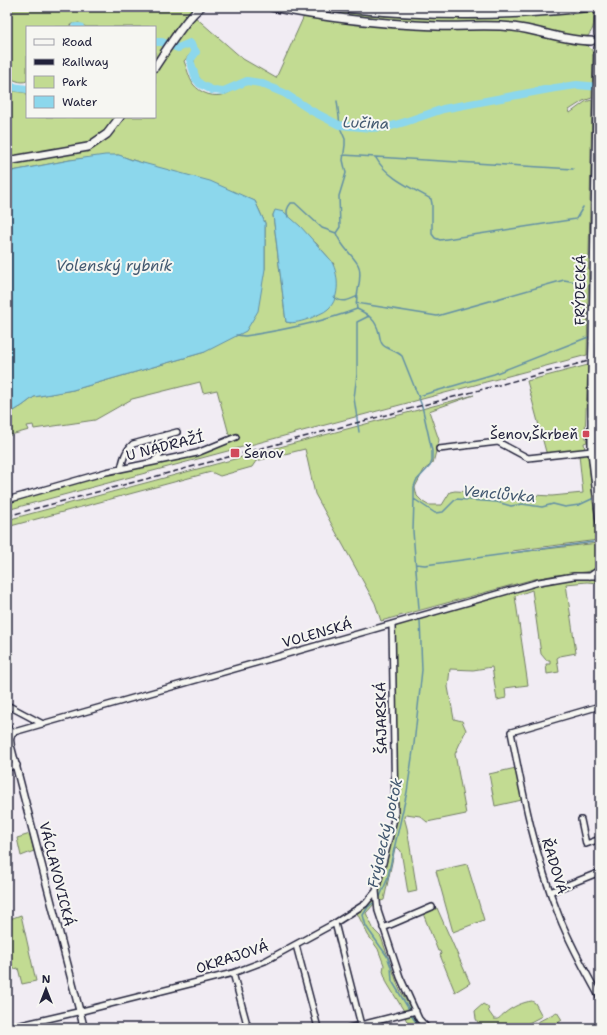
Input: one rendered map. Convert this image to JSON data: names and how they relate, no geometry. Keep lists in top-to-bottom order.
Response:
{
  "streets": {
    "main road": ["FRÝDECKÁ"],
    "street": [
      "U NÁDRAŽÍ",
      "VOLENSKÁ",
      "ŠAJARSKÁ",
      "ŘADOVÁ",
      "VÁCLAVOVICKÁ",
      "OKRAJOVÁ"
    ]
  },
  "crossings": [
    ["VOLENSKÁ", "ŠAJARSKÁ"],
    ["VOLENSKÁ", "VÁCLAVOVICKÁ"],
    ["ŠAJARSKÁ", "OKRAJOVÁ"],
    ["VÁCLAVOVICKÁ", "OKRAJOVÁ"]
  ],
  "water": [
    "Lučina",
    "Volenský rybník",
    "Venclůvka",
    "Frýdecký potok"
  ],
  "places": {
    "transit": ["Šenov,Škrbeň", "Šenov"]
  },
  "legend": [
    "Road",
    "Railway",
    "Park",
    "Water"
  ],
  "north": "top"
}
